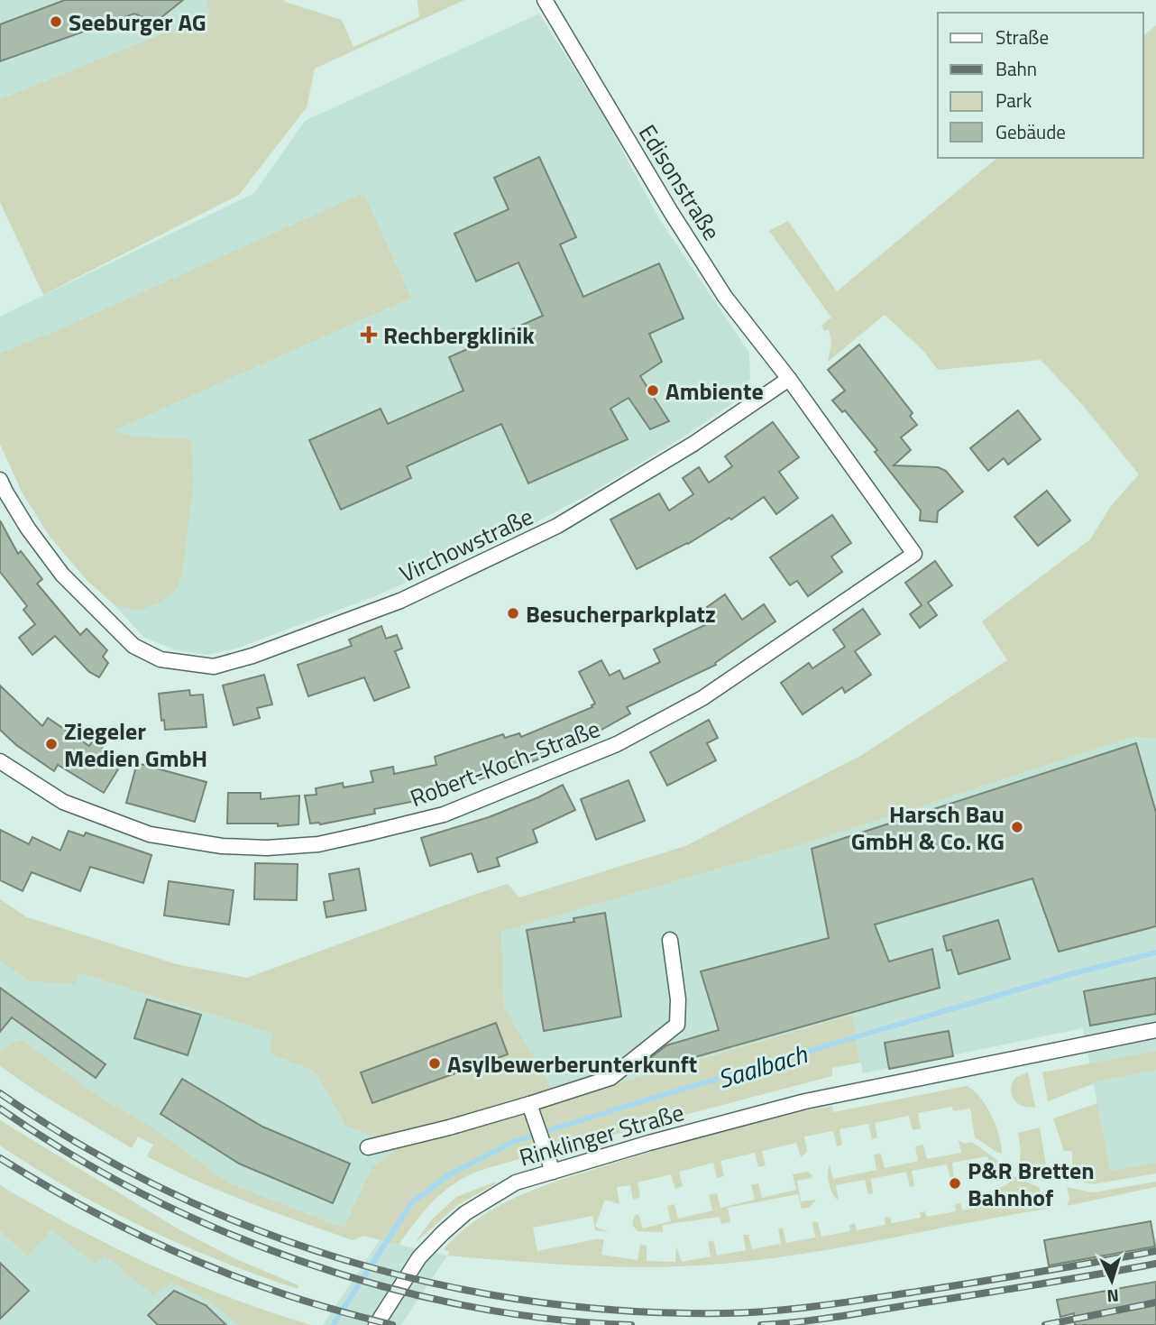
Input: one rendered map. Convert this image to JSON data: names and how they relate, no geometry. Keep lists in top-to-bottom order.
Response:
{
  "streets": {
    "street": [
      "Edisonstraße",
      "Virchowstraße",
      "Robert-Koch-Straße",
      "Rinklinger Straße"
    ]
  },
  "crossings": [
    ["Edisonstraße", "Virchowstraße"],
    ["Edisonstraße", "Robert-Koch-Straße"],
    ["Virchowstraße", "Robert-Koch-Straße"]
  ],
  "water": ["Saalbach"],
  "places": {
    "other": [
      "Seeburger AG",
      "Ambiente",
      "Besucherparkplatz",
      "Ziegeler Medien GmbH",
      "Harsch Bau GmbH & Co. KG",
      "Asylbewerberunterkunft",
      "P&R Bretten Bahnhof"
    ],
    "health": ["Rechbergklinik"]
  },
  "legend": [
    "Straße",
    "Bahn",
    "Park",
    "Gebäude"
  ],
  "north": "bottom"
}
